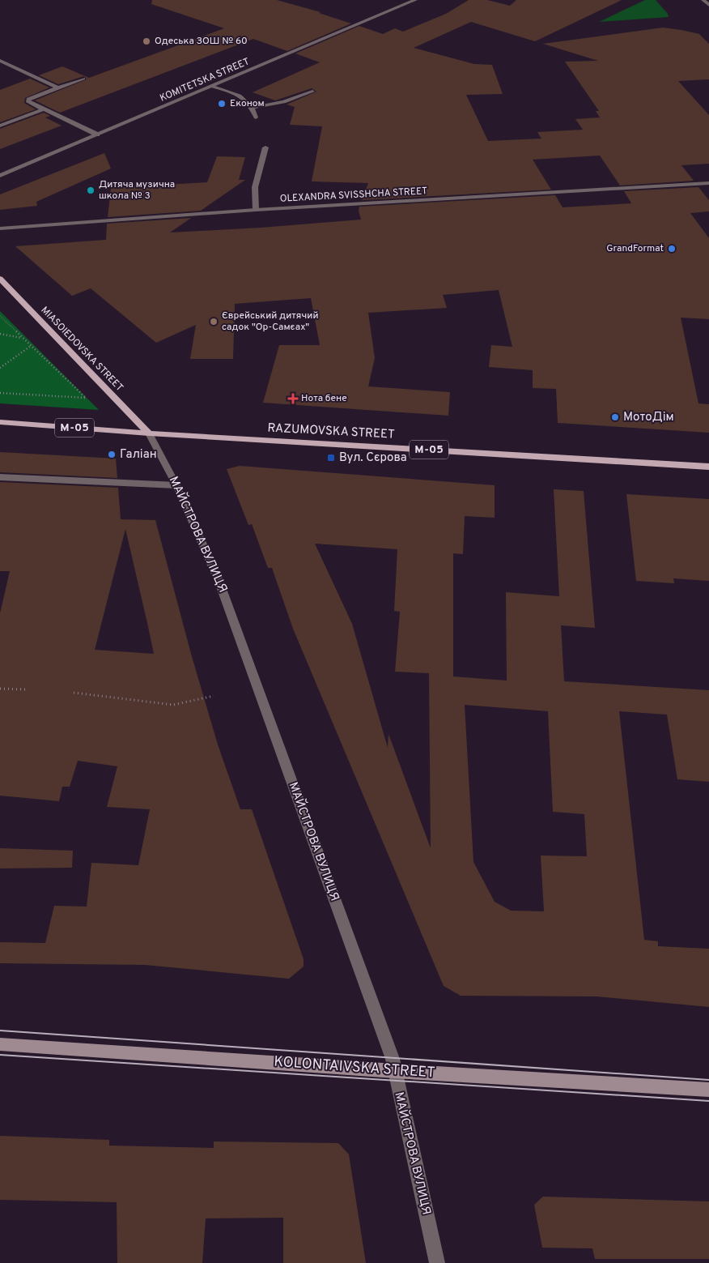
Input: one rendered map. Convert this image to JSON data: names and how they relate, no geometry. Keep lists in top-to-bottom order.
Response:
{
  "streets": {
    "main road": [
      "MIASOIEDOVSKA STREET",
      "М-05",
      "RAZUMOVSKA STREET",
      "KOLONTAIVSKA STREET"
    ],
    "street": ["KOMITETSKA STREET", "OLEXANDRA SVISSHCHA STREET", "МАЙСТРОВА ВУЛИЦЯ"]
  },
  "crossings": [
    ["MIASOIEDOVSKA STREET", "RAZUMOVSKA STREET"],
    ["MIASOIEDOVSKA STREET", "МАЙСТРОВА ВУЛИЦЯ"],
    ["RAZUMOVSKA STREET", "МАЙСТРОВА ВУЛИЦЯ"],
    ["МАЙСТРОВА ВУЛИЦЯ", "KOLONTAIVSKA STREET"]
  ],
  "places": {
    "other": [
      "Одеська ЗОШ № 60",
      "Економ",
      "Дитяча музична школа № 3",
      "GrandFormat",
      "Єврейський дитячий садок \"Ор-Самєах\"",
      "МотоДім",
      "Галіан"
    ],
    "health": ["Нота бене"],
    "transit": ["Вул. Сєрова"]
  }
}
